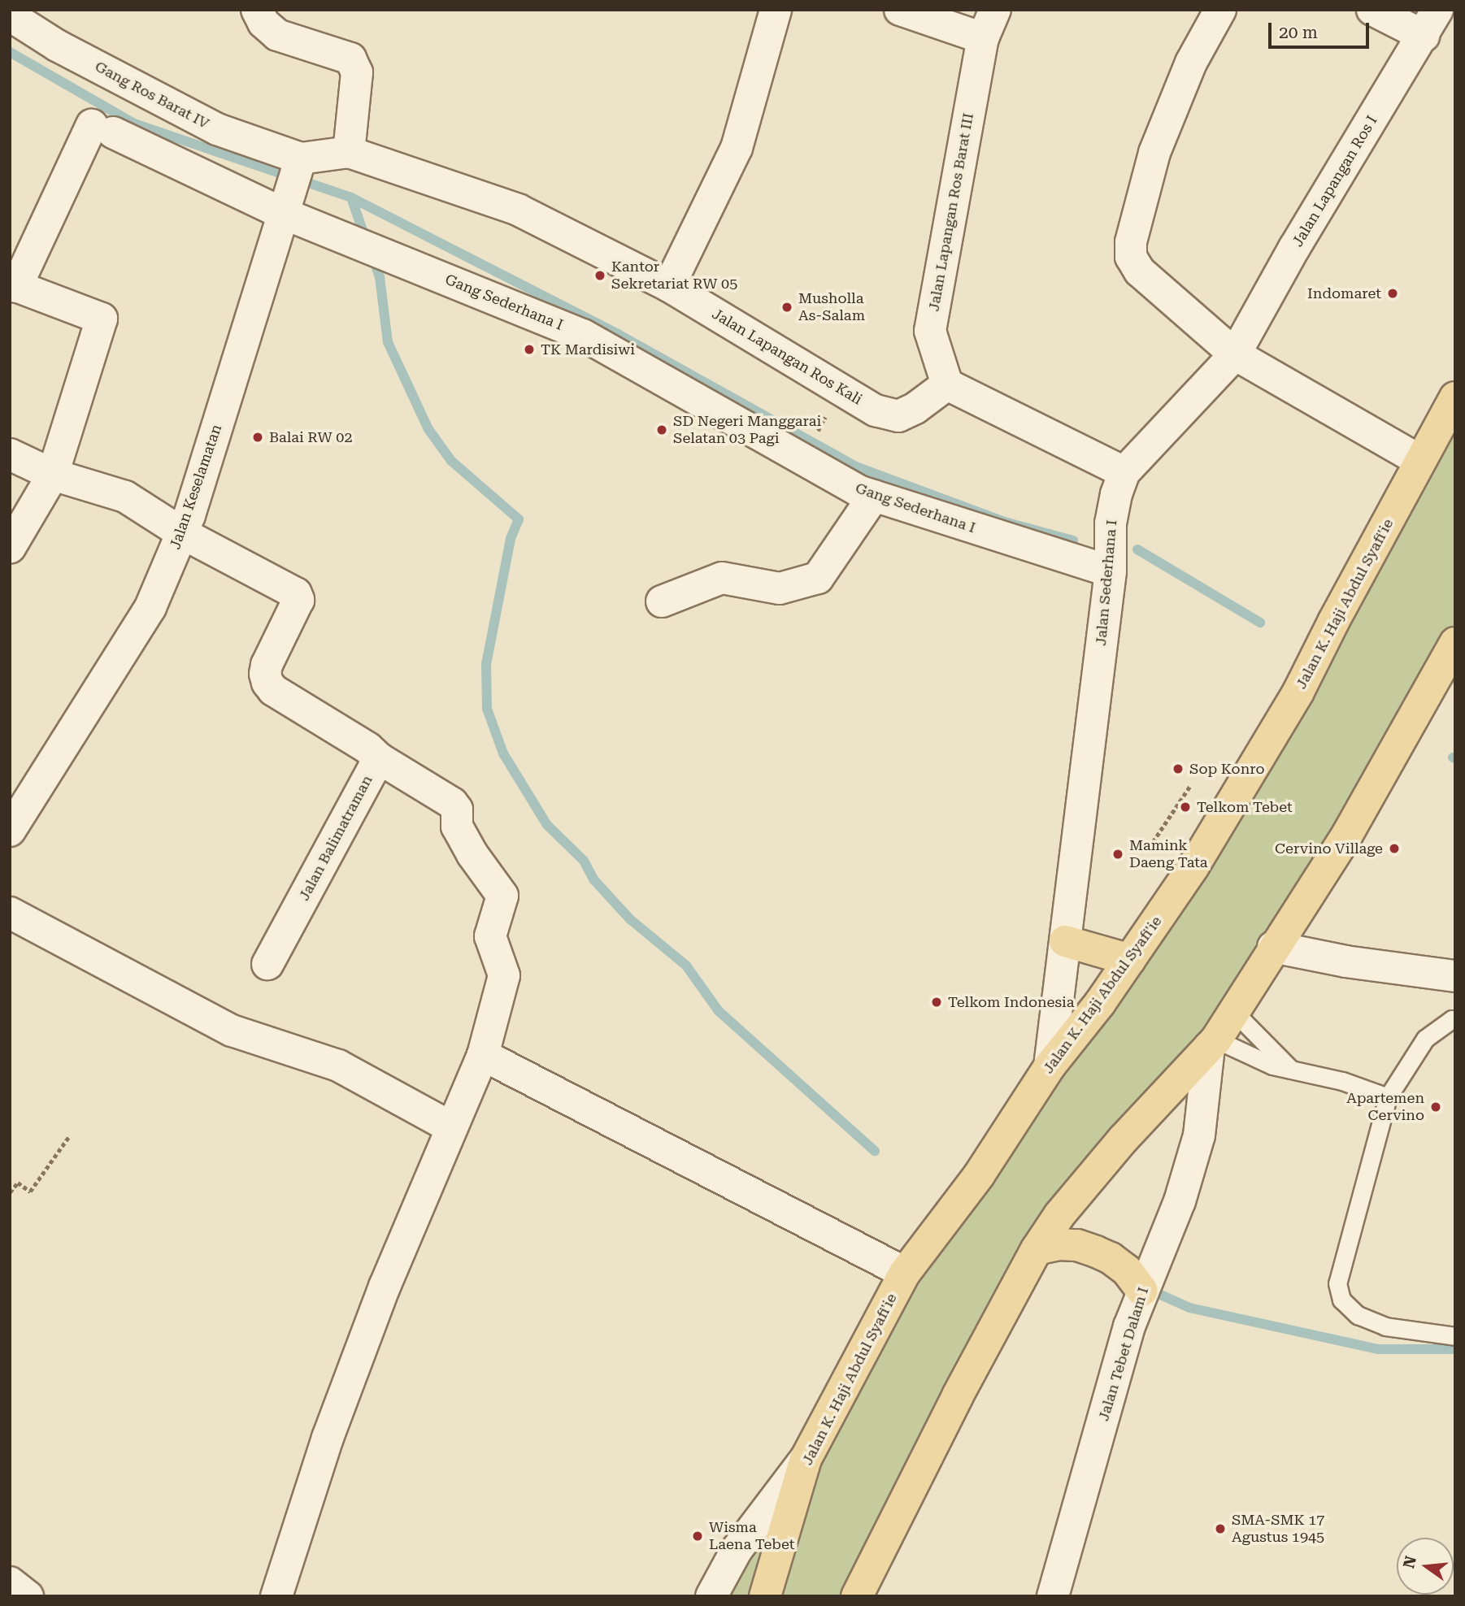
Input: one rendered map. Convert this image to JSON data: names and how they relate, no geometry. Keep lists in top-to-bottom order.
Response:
{
  "streets": {
    "main road": ["Jalan K. Haji Abdul Syafi'ie"],
    "street": [
      "Gang Ros Barat IV",
      "Jalan Lapangan Ros I",
      "Jalan Lapangan Ros Barat III",
      "Gang Sederhana I",
      "Jalan Lapangan Ros Kali",
      "Jalan Keselamatan",
      "Jalan Sederhana I",
      "Jalan Balimatraman",
      "Jalan Tebet Dalam I"
    ]
  },
  "crossings": [
    ["Gang Ros Barat IV", "Jalan Keselamatan"],
    ["Jalan Lapangan Ros I", "Jalan Sederhana I"],
    ["Jalan Lapangan Ros Barat III", "Jalan Lapangan Ros Kali"],
    ["Gang Sederhana I", "Jalan Keselamatan"],
    ["Gang Sederhana I", "Jalan Sederhana I"],
    ["Jalan Keselamatan", "Jalan Balimatraman"],
    ["Jalan Sederhana I", "Jalan K. Haji Abdul Syafi'ie"]
  ],
  "places": [
    "Kantor Sekretariat RW 05",
    "Indomaret",
    "Musholla As-Salam",
    "TK Mardisiwi",
    "SD Negeri Manggarai Selatan 03 Pagi",
    "Balai RW 02",
    "Sop Konro",
    "Telkom Tebet",
    "Cervino Village",
    "Mamink Daeng Tata",
    "Telkom Indonesia",
    "Apartemen Cervino",
    "SMA-SMK 17 Agustus 1945",
    "Wisma Laena Tebet"
  ],
  "scale_bar": "20 m",
  "north": "left"
}
